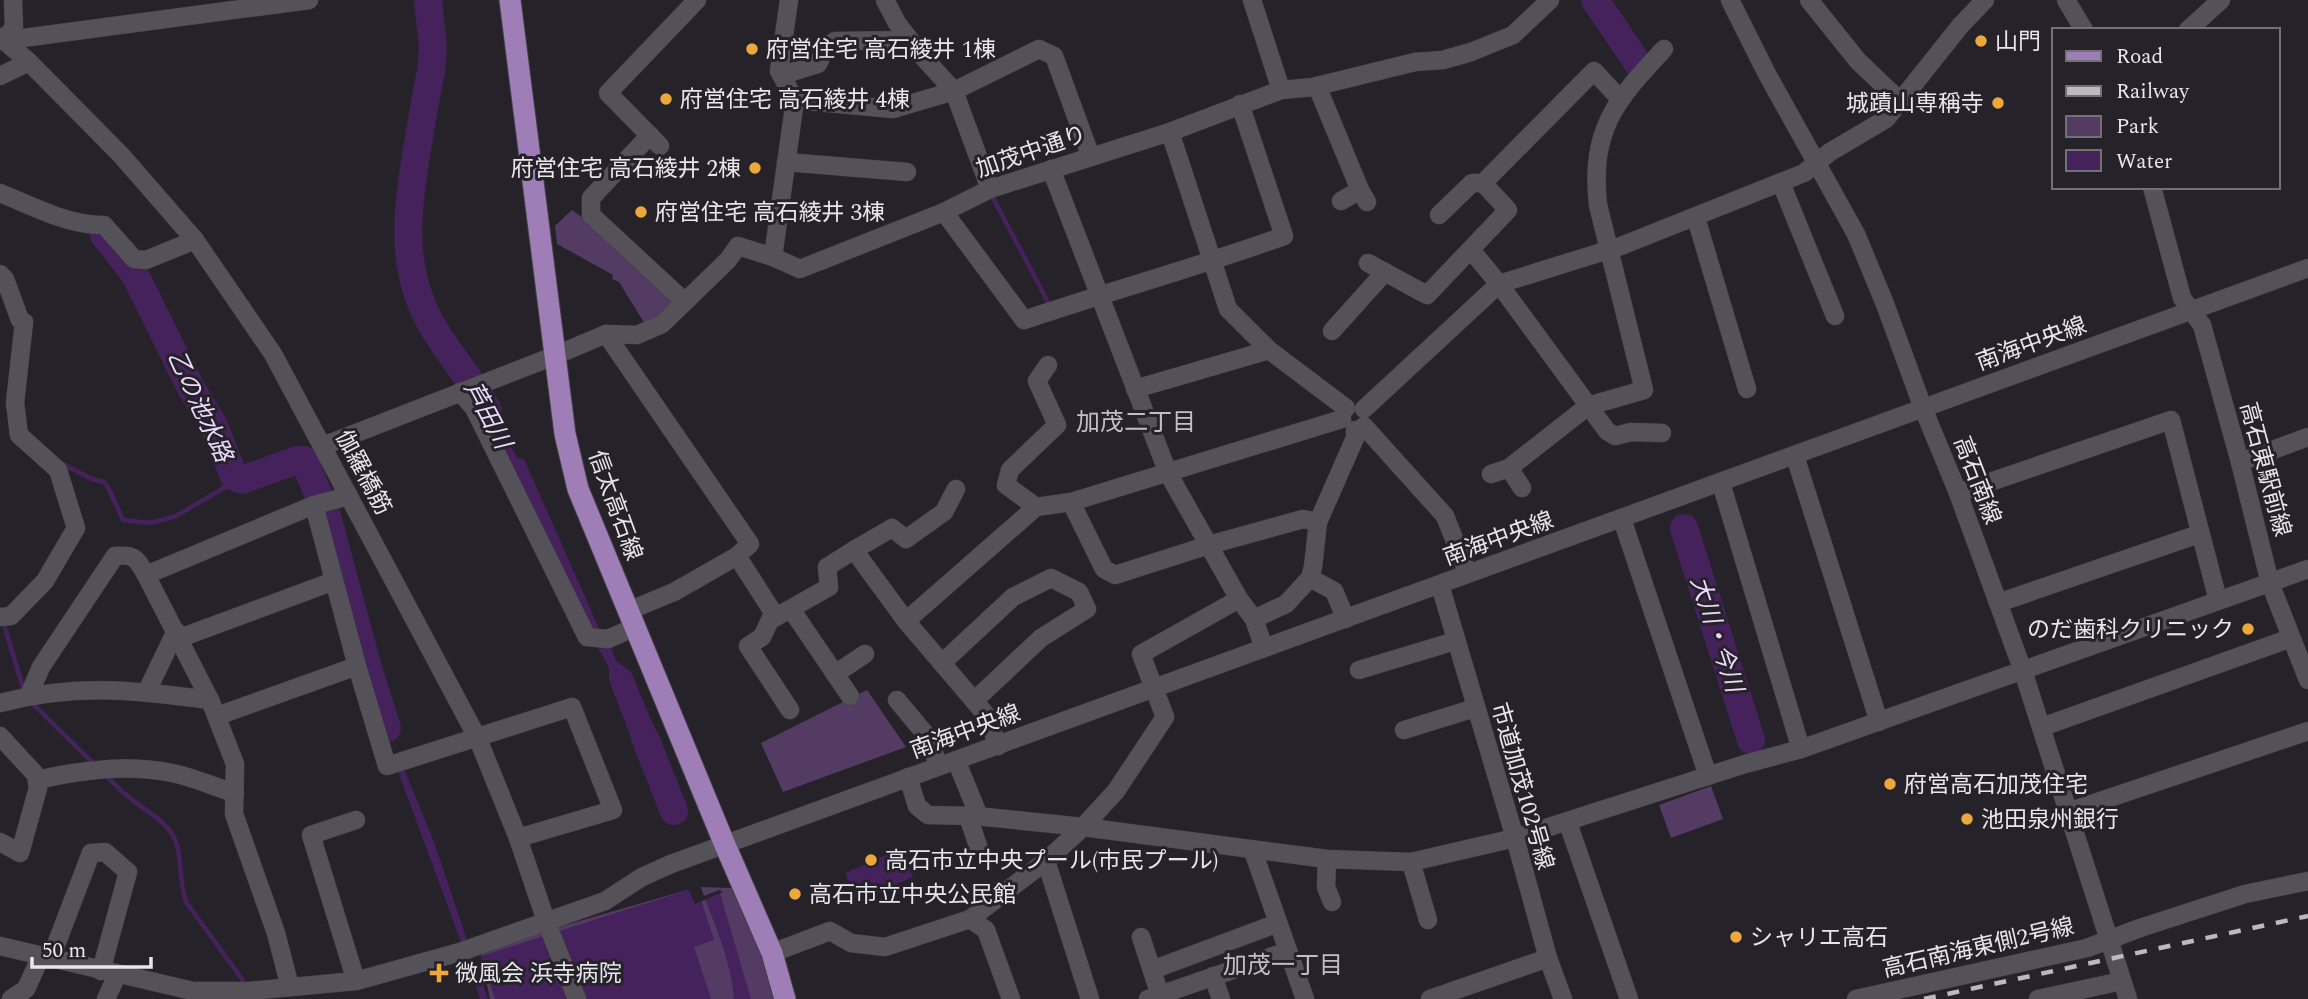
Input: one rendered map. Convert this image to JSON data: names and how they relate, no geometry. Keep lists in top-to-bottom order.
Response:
{
  "streets": {
    "main road": ["信太高石線"],
    "street": [
      "加茂中通り",
      "南海中央線",
      "高石東駅前線",
      "伽羅橋筋",
      "高石南線",
      "市道加茂102号線",
      "高石南海東側2号線"
    ]
  },
  "crossings": [
    ["加茂中通り", "伽羅橋筋"],
    ["加茂中通り", "信太高石線"],
    ["南海中央線", "高石東駅前線"],
    ["南海中央線", "伽羅橋筋"],
    ["南海中央線", "高石南線"],
    ["南海中央線", "信太高石線"],
    ["南海中央線", "市道加茂102号線"],
    ["高石南線", "高石南海東側2号線"]
  ],
  "districts": ["加茂二丁目", "加茂一丁目"],
  "water": ["乙の池水路", "芦田川", "大川・今川"],
  "places": {
    "other": [
      "山門",
      "府営住宅 高石綾井 1棟",
      "府営住宅 高石綾井 4棟",
      "城蹟山専稱寺",
      "府営住宅 高石綾井 2棟",
      "府営住宅 高石綾井 3棟",
      "のだ歯科クリニック",
      "府営高石加茂住宅",
      "池田泉州銀行",
      "高石市立中央プール(市民プール)",
      "高石市立中央公民館",
      "シャリエ高石"
    ],
    "health": ["微風会 浜寺病院"]
  },
  "legend": [
    "Road",
    "Railway",
    "Park",
    "Water"
  ],
  "scale_bar": "50 m"
}
